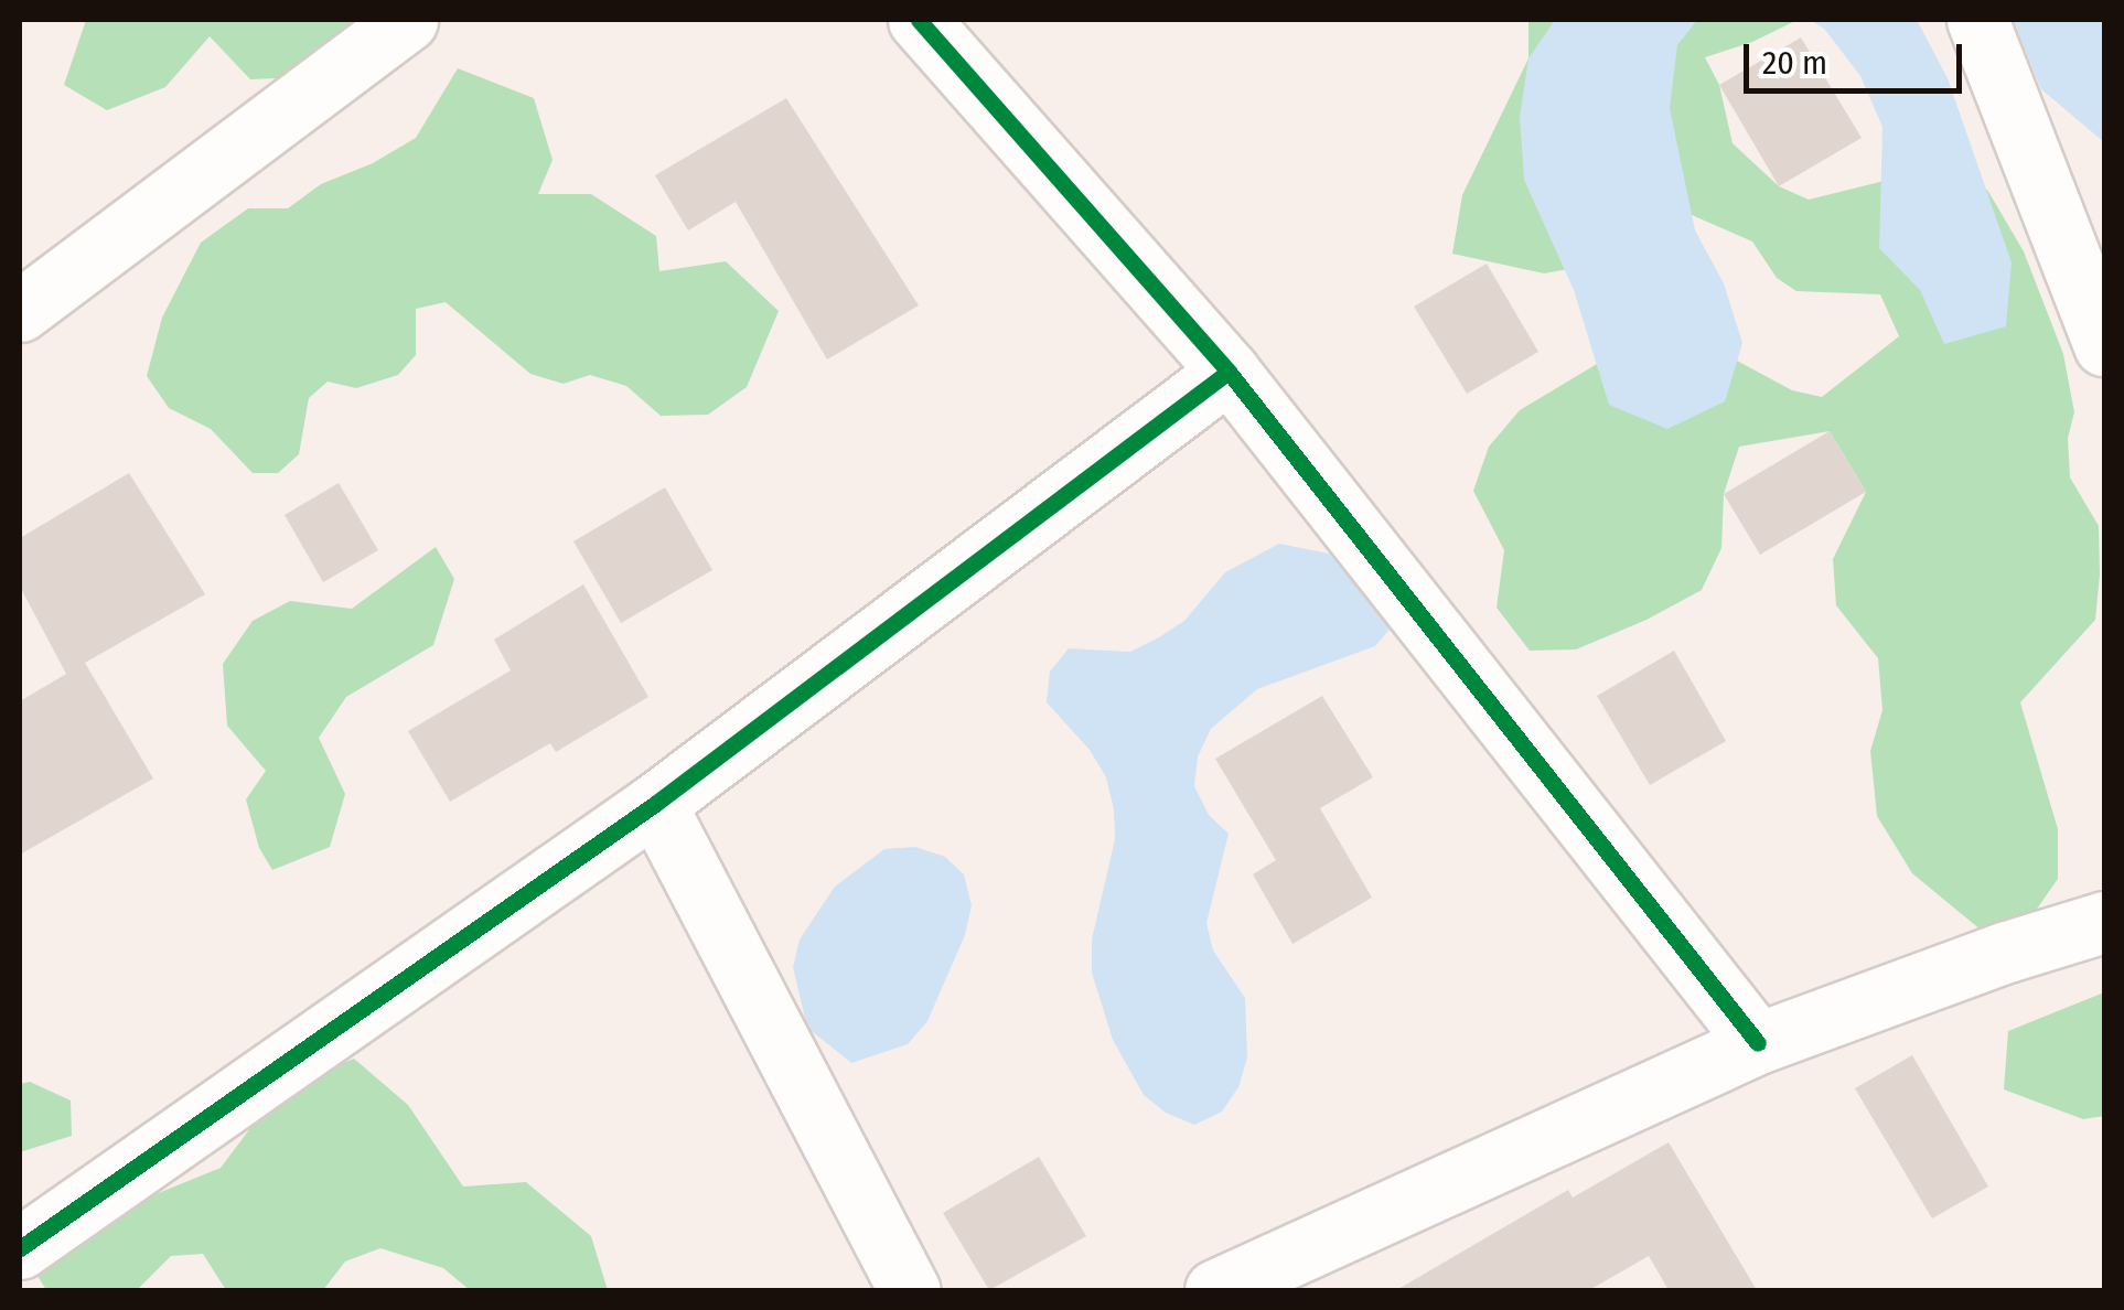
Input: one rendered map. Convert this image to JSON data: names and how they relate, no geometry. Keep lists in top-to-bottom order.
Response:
{
  "scale_bar": "20 m"
}
